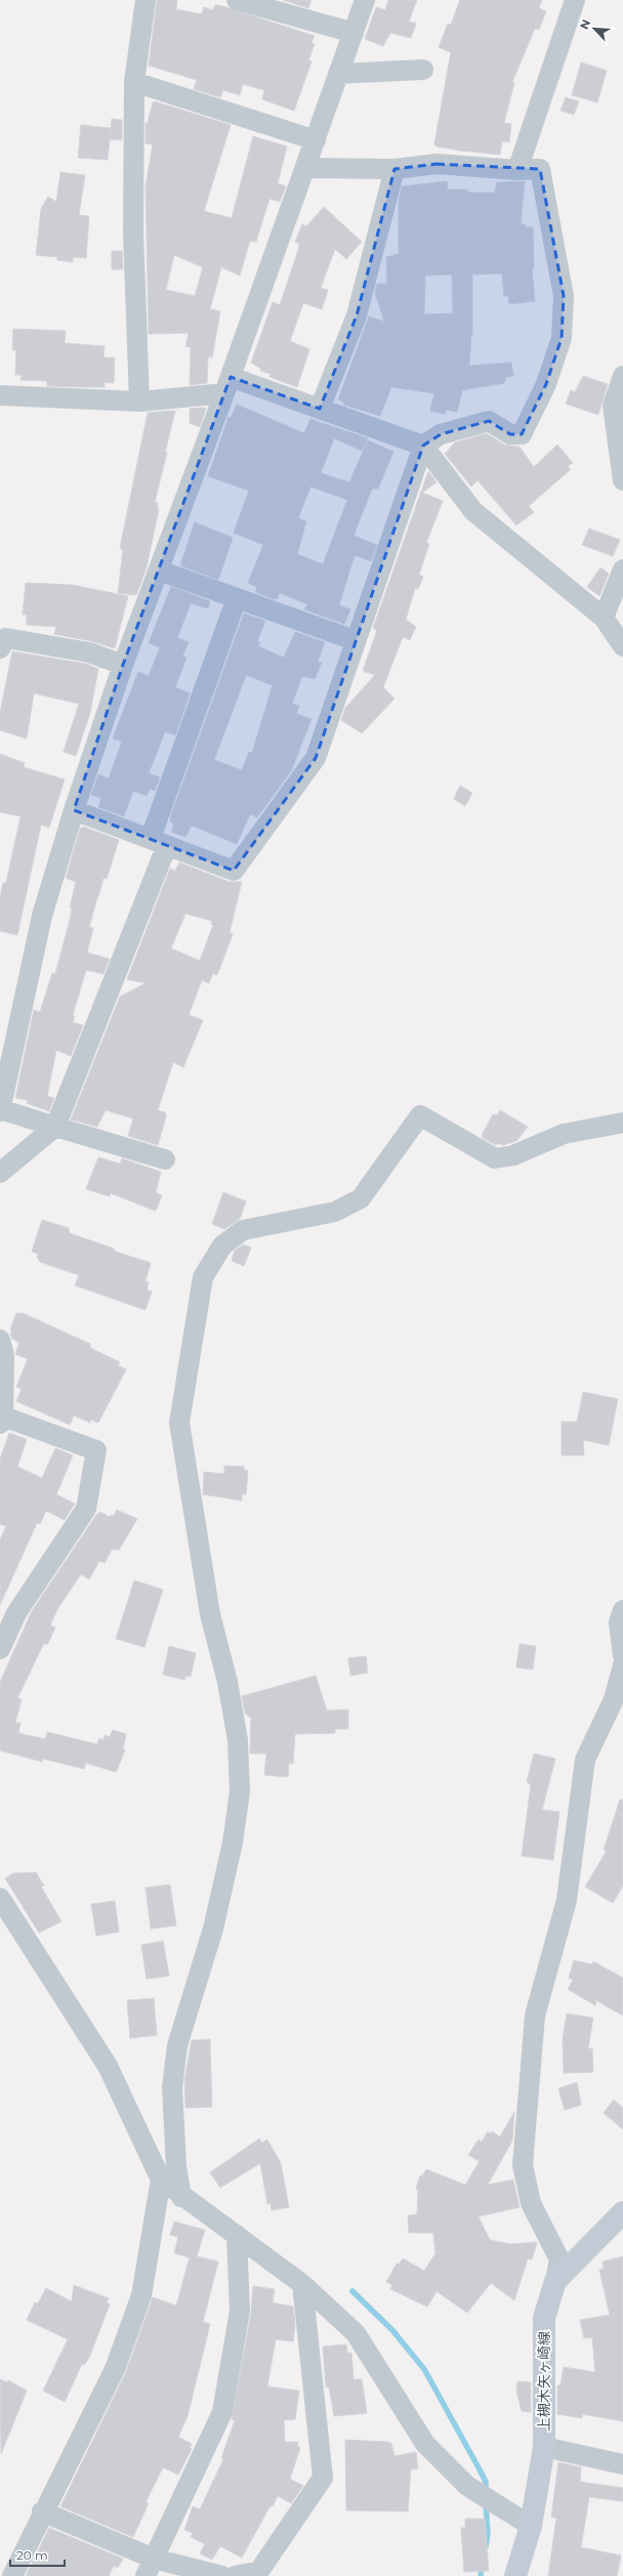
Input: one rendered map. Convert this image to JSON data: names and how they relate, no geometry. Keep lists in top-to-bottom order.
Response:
{
  "streets": {
    "main road": ["上槻木矢ヶ崎線"]
  },
  "scale_bar": "20 m",
  "north": "top left"
}
